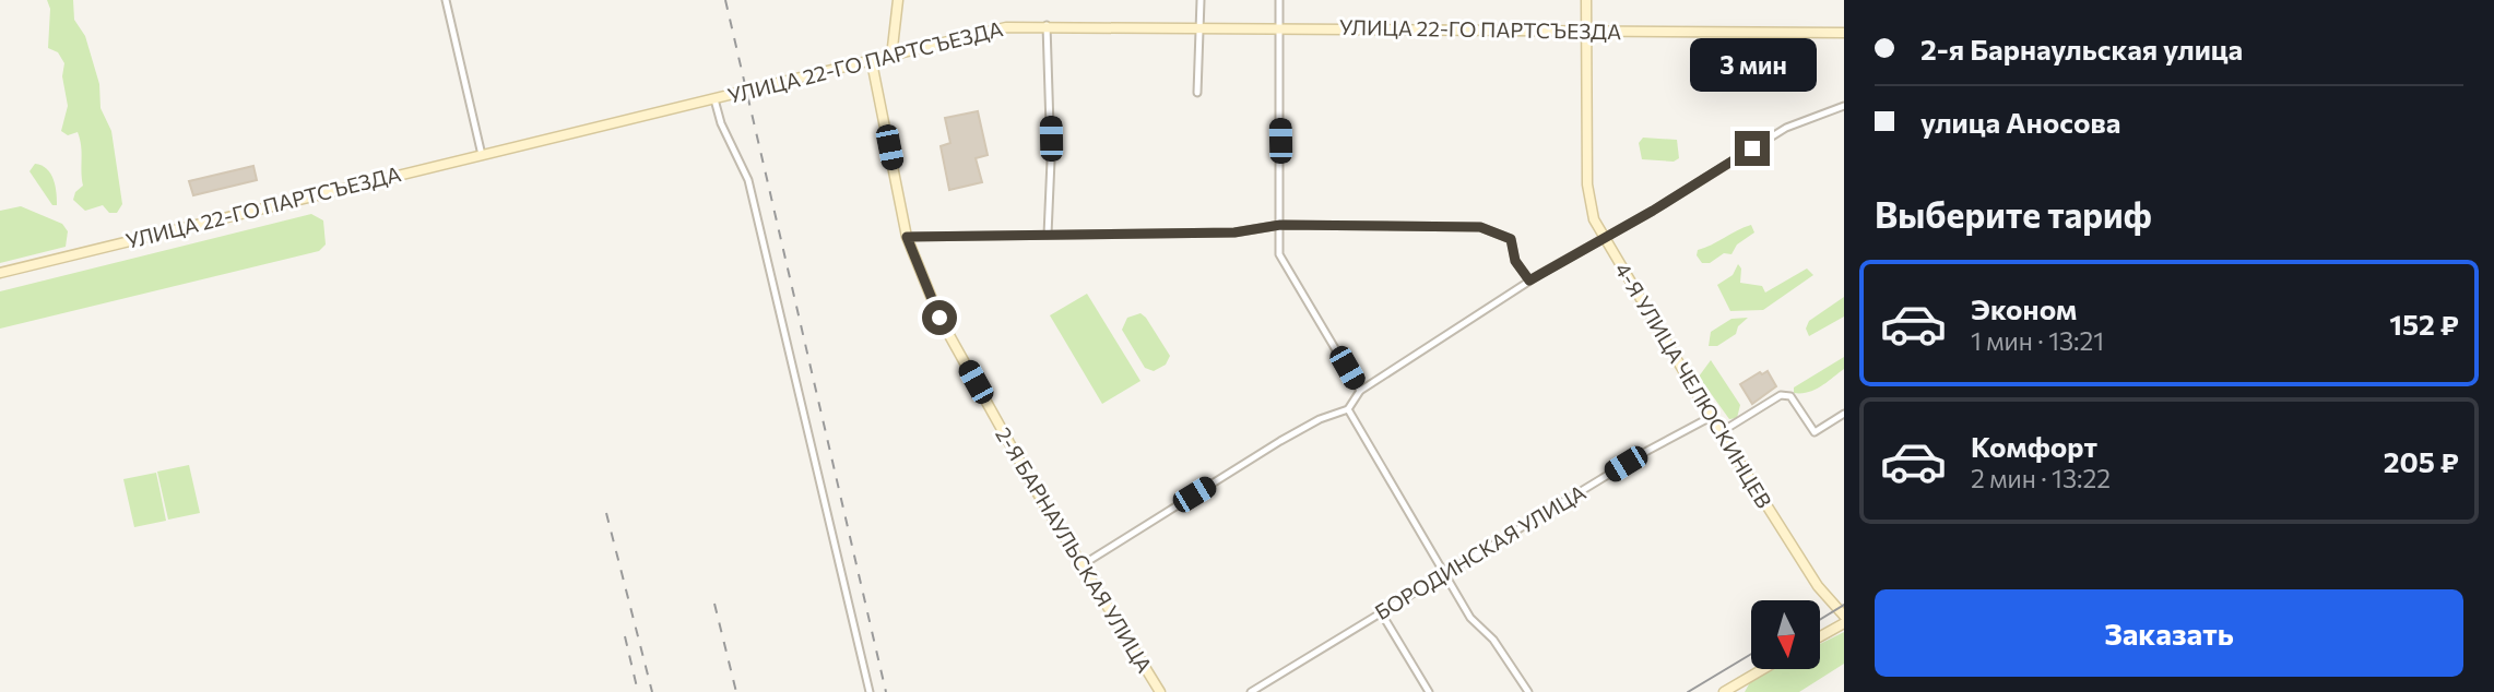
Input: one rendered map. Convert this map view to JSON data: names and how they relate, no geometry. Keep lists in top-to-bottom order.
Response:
{
  "streets": {
    "main road": ["УЛИЦА 22-ГО ПАРТСЪЕЗДА", "4-Я УЛИЦА ЧЕЛЮСКИНЦЕВ", "2-Я БАРНАУЛЬСКАЯ УЛИЦА"],
    "street": ["БОРОДИНСКАЯ УЛИЦА"]
  },
  "crossings": [
    ["УЛИЦА 22-ГО ПАРТСЪЕЗДА", "4-Я УЛИЦА ЧЕЛЮСКИНЦЕВ"],
    ["УЛИЦА 22-ГО ПАРТСЪЕЗДА", "2-Я БАРНАУЛЬСКАЯ УЛИЦА"],
    ["4-Я УЛИЦА ЧЕЛЮСКИНЦЕВ", "БОРОДИНСКАЯ УЛИЦА"]
  ],
  "north": "bottom",
  "page": {
    "banner": ["2-я Барнаульская улица", "улица Аносова"],
    "bubble": "3 мин",
    "heading": "Выберите тариф",
    "list": [
      {
        "name": "Эконом",
        "note": "1 мин · 13:21",
        "value": "152 ₽"
      },
      {
        "name": "Комфорт",
        "note": "2 мин · 13:22",
        "value": "205 ₽"
      }
    ],
    "buttons": "Заказать"
  }
}
